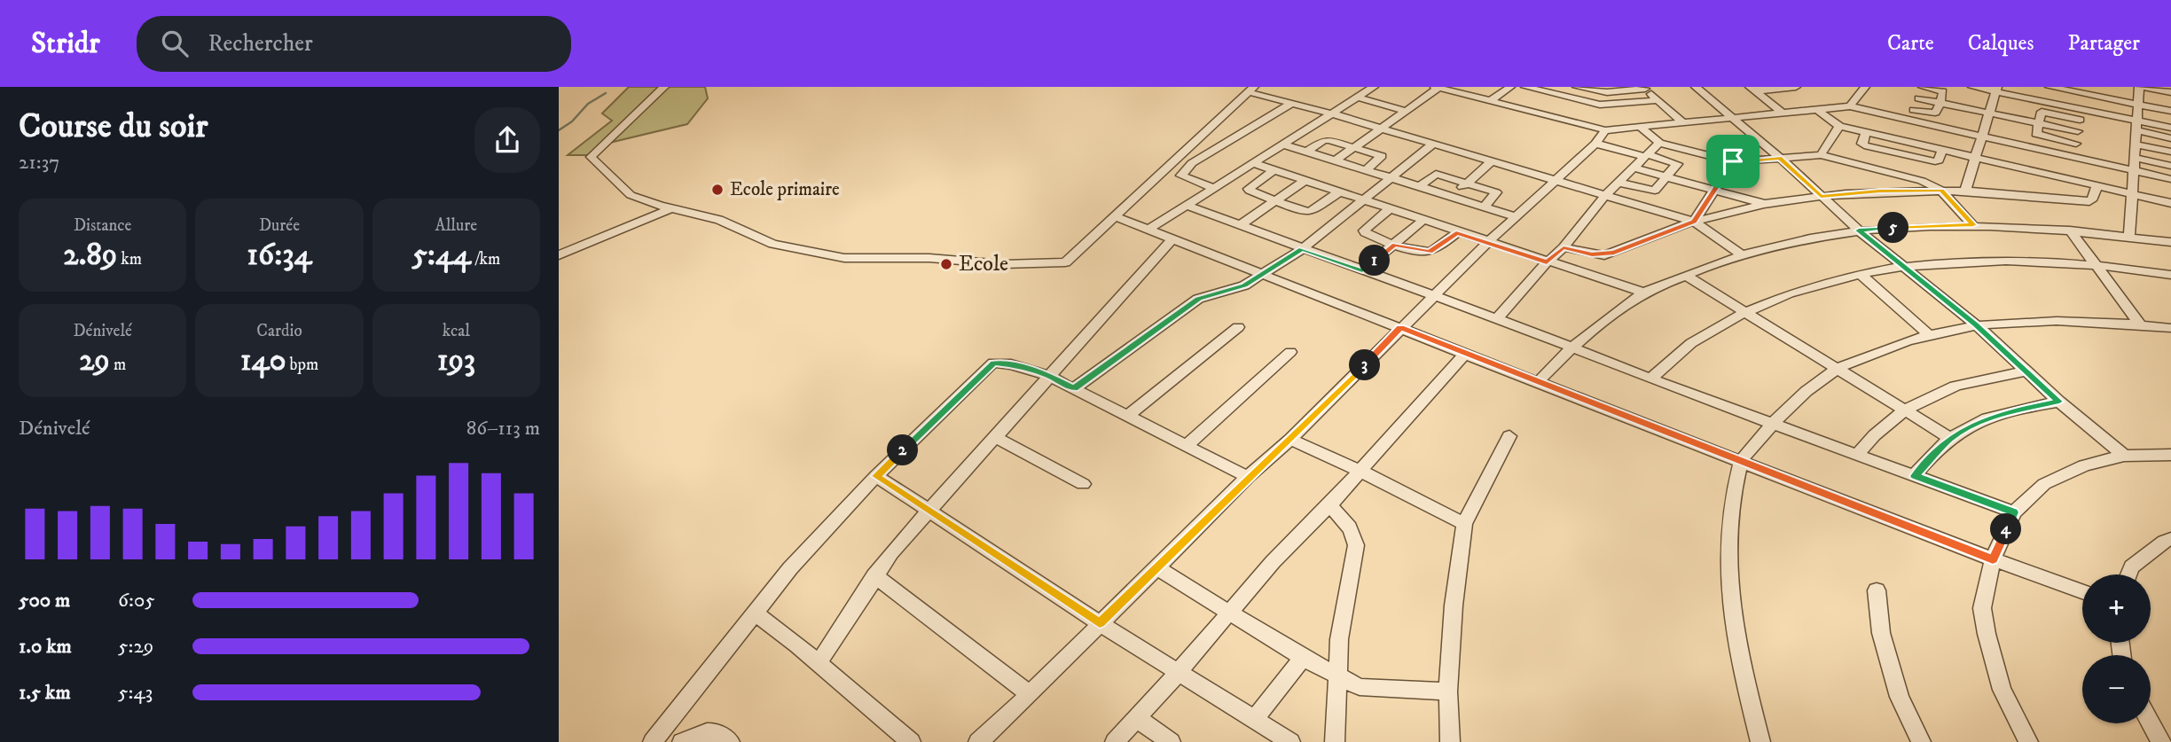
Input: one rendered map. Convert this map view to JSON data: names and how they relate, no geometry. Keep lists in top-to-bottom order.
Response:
{
  "places": ["Ecole primaire", "Ecole"],
  "page": {
    "header": "Stridr",
    "search": "Rechercher",
    "nav": ["Carte", "Calques", "Partager"],
    "heading": ["Course du soir", "21:37"],
    "stats": [
      ["Distance", "2.89 km"],
      ["Durée", "16:34"],
      ["Allure", "5:44 /km"],
      ["Dénivelé", "29 m"],
      ["Cardio", "140 bpm"],
      ["kcal", "193"]
    ],
    "pins": [
      "5",
      "1",
      "3",
      "2",
      "4"
    ],
    "chart": ["Dénivelé", "86–113 m"],
    "map_buttons": ["+", "−"],
    "list": [
      {
        "name": "500 m",
        "note": "6:05"
      },
      {
        "name": "1.0 km",
        "note": "5:29"
      },
      {
        "name": "1.5 km",
        "note": "5:43"
      }
    ]
  }
}
